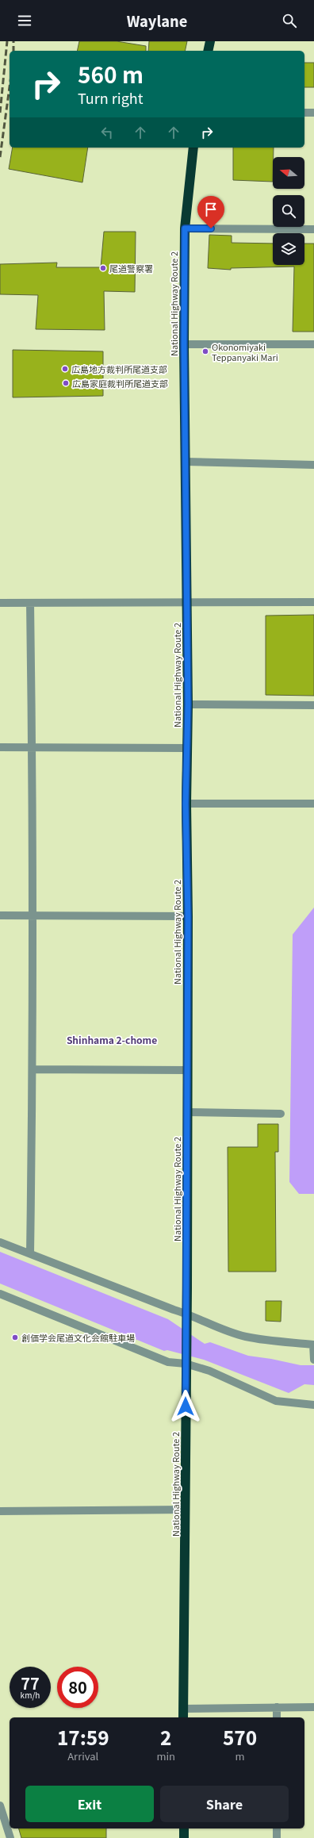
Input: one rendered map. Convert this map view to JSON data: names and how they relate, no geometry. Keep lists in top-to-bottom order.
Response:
{
  "streets": {
    "highway": ["National Highway Route 2"]
  },
  "districts": ["Shinhama 2-chome"],
  "places": [
    "尾道警察署",
    "Okonomiyaki Teppanyaki Mari",
    "広島地方裁判所尾道支部",
    "広島家庭裁判所尾道支部",
    "創価学会尾道文化会館駐車場"
  ],
  "north": "left",
  "page": {
    "header": "Waylane",
    "turn": ["560 m", "Turn right"],
    "speed": "77 km/h",
    "limit": "80",
    "eta": [
      "17:59",
      "Arrival",
      "2",
      "min",
      "570",
      "m"
    ],
    "buttons": ["Exit", "Share"]
  }
}
